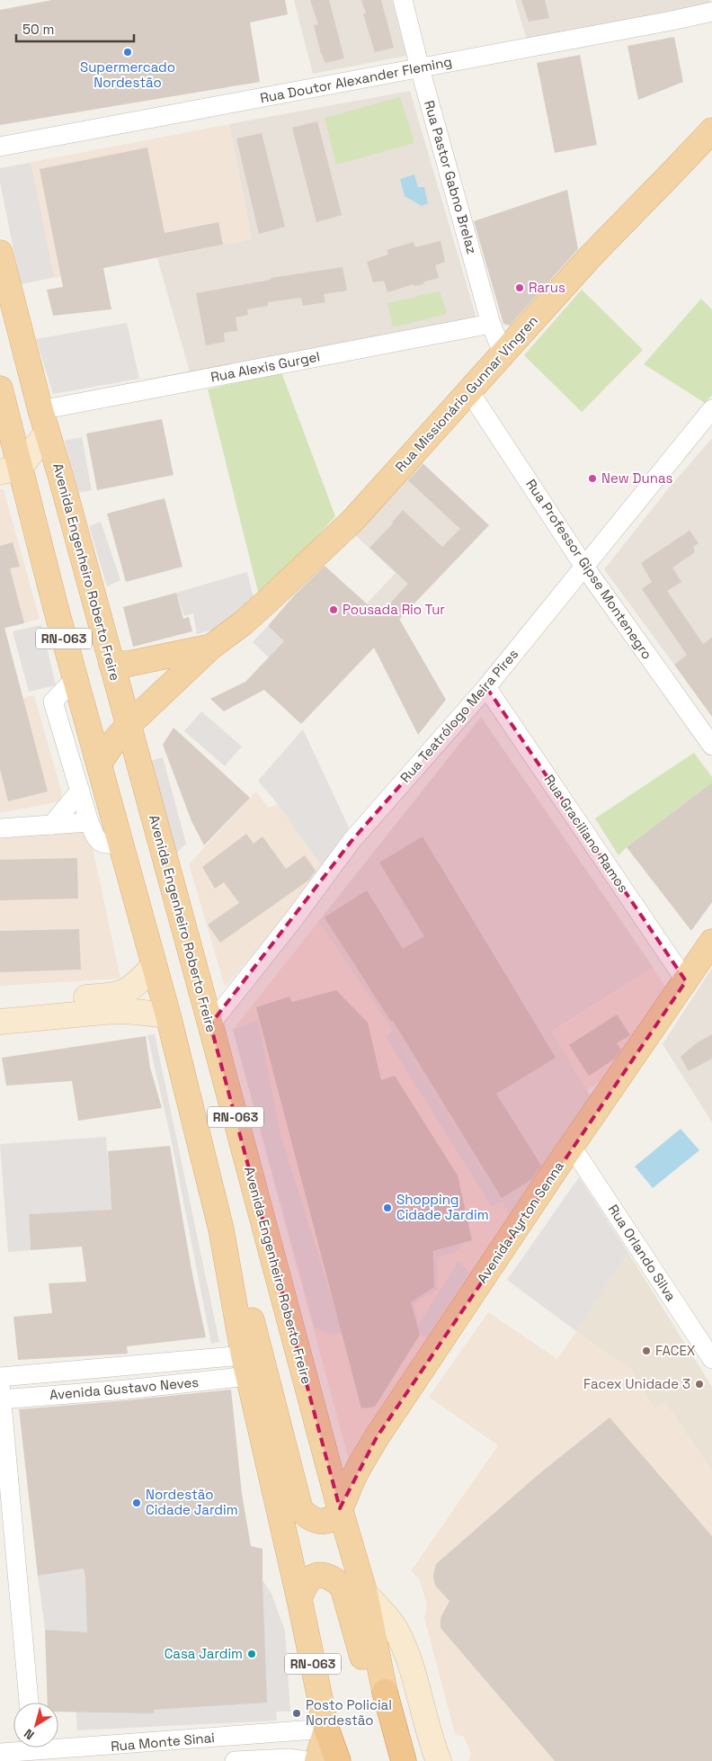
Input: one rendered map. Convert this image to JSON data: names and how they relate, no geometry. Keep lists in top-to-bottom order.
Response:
{
  "streets": {
    "main road": [
      "Rua Missionário Gunnar Vingren",
      "Avenida Engenheiro Roberto Freire",
      "RN-063",
      "Avenida Ayrton Senna"
    ],
    "street": [
      "Rua Doutor Alexander Fleming",
      "Rua Pastor Gabno Brelaz",
      "Rua Alexis Gurgel",
      "Rua Professor Gipse Montenegro",
      "Rua Teatrólogo Meira Pires",
      "Rua Graciliano Ramos",
      "Rua Orlando Silva",
      "Avenida Gustavo Neves",
      "Rua Monte Sinai"
    ]
  },
  "crossings": [
    ["Rua Doutor Alexander Fleming", "Rua Pastor Gabno Brelaz"],
    ["Rua Pastor Gabno Brelaz", "Rua Alexis Gurgel"],
    ["Rua Pastor Gabno Brelaz", "Rua Missionário Gunnar Vingren"],
    ["Rua Alexis Gurgel", "Avenida Engenheiro Roberto Freire"],
    ["Rua Missionário Gunnar Vingren", "Rua Professor Gipse Montenegro"],
    ["Rua Missionário Gunnar Vingren", "Avenida Engenheiro Roberto Freire"],
    ["Rua Missionário Gunnar Vingren", "RN-063"],
    ["Rua Professor Gipse Montenegro", "Rua Teatrólogo Meira Pires"],
    ["Avenida Engenheiro Roberto Freire", "Rua Teatrólogo Meira Pires"],
    ["Avenida Engenheiro Roberto Freire", "Avenida Ayrton Senna"],
    ["RN-063", "Avenida Gustavo Neves"],
    ["RN-063", "Rua Monte Sinai"],
    ["Rua Teatrólogo Meira Pires", "Rua Graciliano Ramos"],
    ["Rua Graciliano Ramos", "Avenida Ayrton Senna"],
    ["Avenida Ayrton Senna", "Rua Orlando Silva"]
  ],
  "places": [
    "Supermercado Nordestão",
    "Rarus",
    "New Dunas",
    "Pousada Rio Tur",
    "Shopping Cidade Jardim",
    "FACEX",
    "Facex Unidade 3",
    "Nordestão Cidade Jardim",
    "Casa Jardim",
    "Posto Policial Nordestão"
  ],
  "scale_bar": "50 m",
  "north": "bottom left"
}
